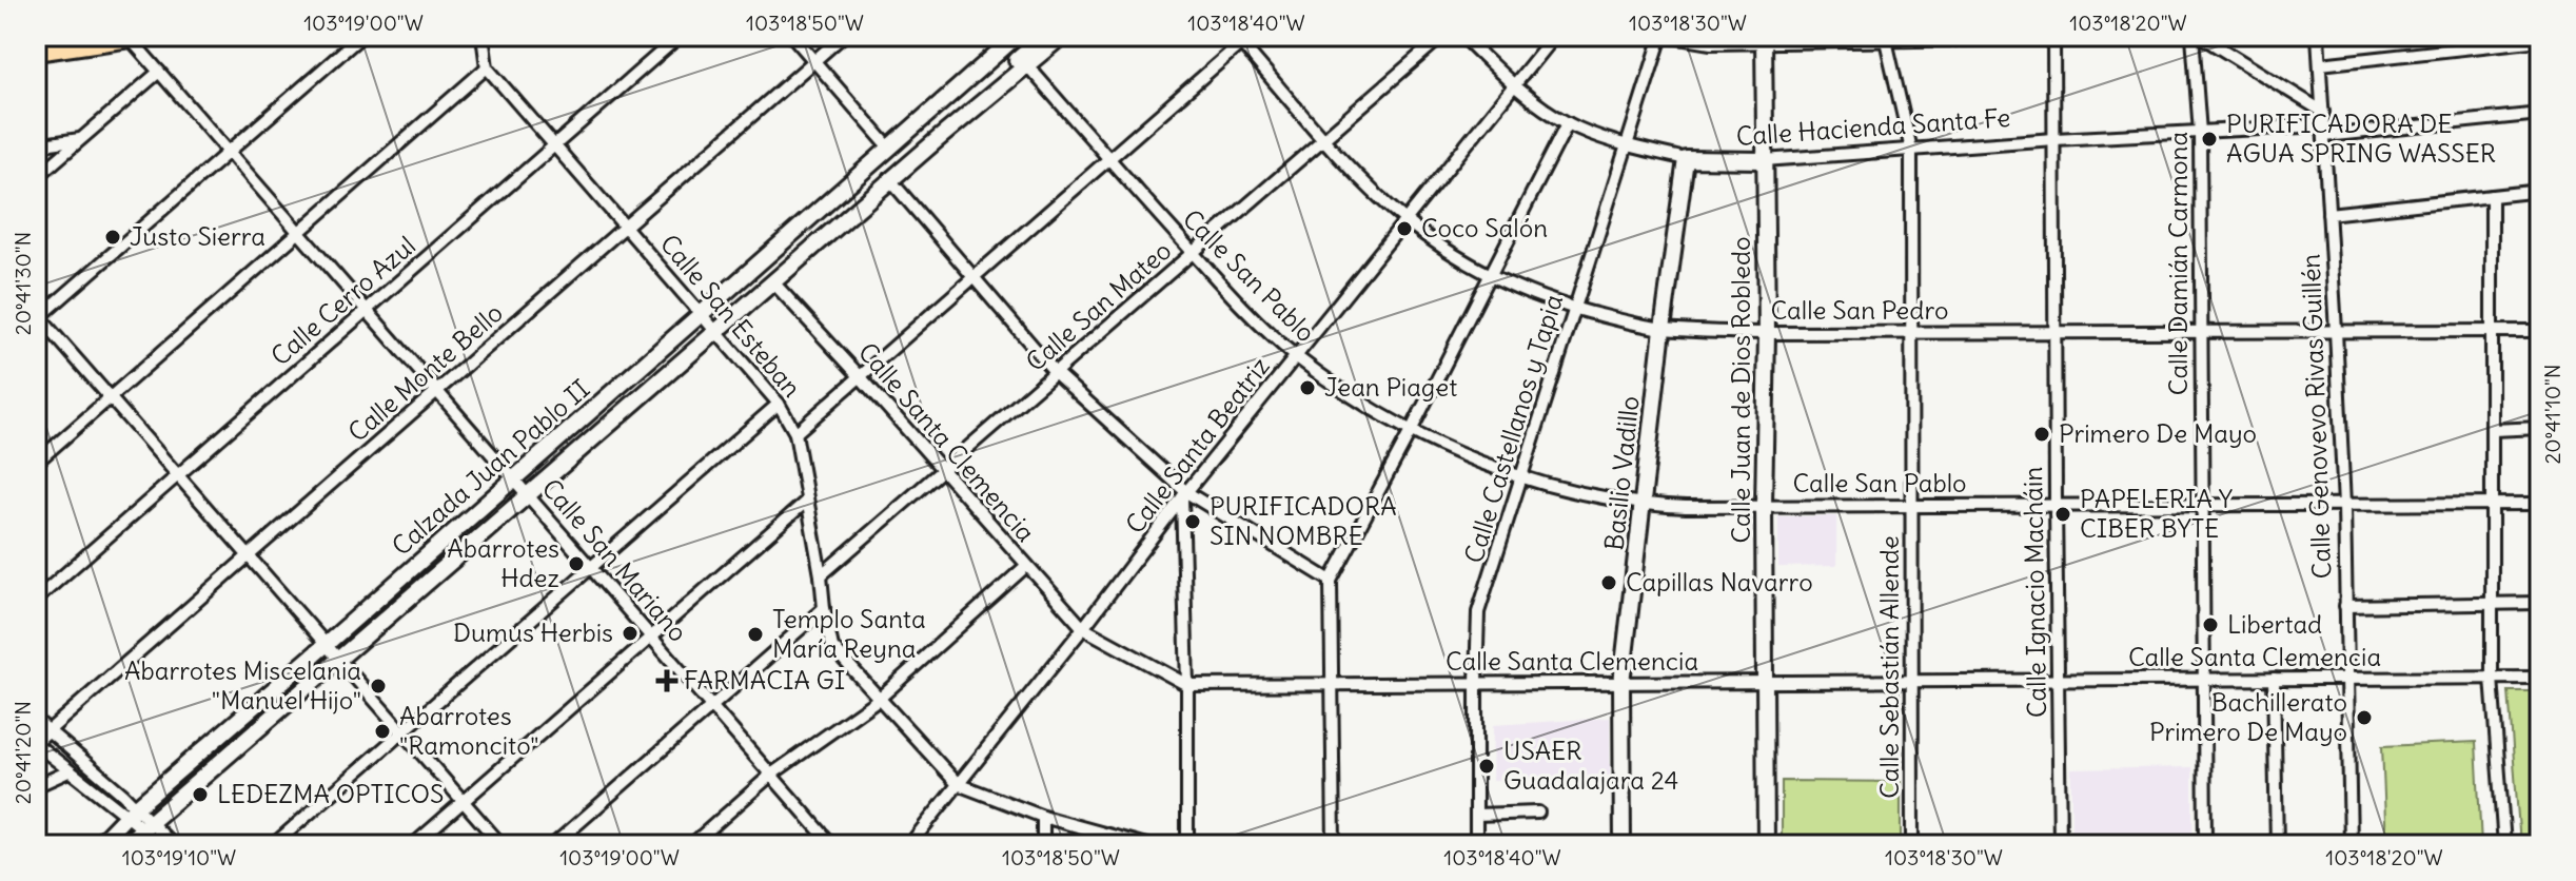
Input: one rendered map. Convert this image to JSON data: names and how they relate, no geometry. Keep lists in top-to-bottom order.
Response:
{
  "streets": {
    "main road": [
      "Calle Hacienda Santa Fe",
      "Calle Juan de Dios Robledo",
      "Calzada Juan Pablo II",
      "Basilio Vadillo"
    ],
    "street": [
      "Calle Damián Carmona",
      "Calle San Pablo",
      "Calle Cerro Azul",
      "Calle San Mateo",
      "Calle San Pedro",
      "Calle San Esteban",
      "Calle Monte Bello",
      "Calle Genovevo Rivas Guillén",
      "Calle Castellanos y Tapia",
      "Calle Santa Clemencia",
      "Calle Santa Beatriz",
      "Calle San Mariano",
      "Calle Ignacio Macháin",
      "Calle Sebastián Allende"
    ]
  },
  "crossings": [
    ["Calle Hacienda Santa Fe", "Calle Damián Carmona"],
    ["Calle Hacienda Santa Fe", "Calle Juan de Dios Robledo"],
    ["Calle Hacienda Santa Fe", "Calle Genovevo Rivas Guillén"],
    ["Calle Hacienda Santa Fe", "Calle Castellanos y Tapia"],
    ["Calle Hacienda Santa Fe", "Calle Santa Beatriz"],
    ["Calle Hacienda Santa Fe", "Basilio Vadillo"],
    ["Calle Hacienda Santa Fe", "Calle Ignacio Macháin"],
    ["Calle Hacienda Santa Fe", "Calle Sebastián Allende"],
    ["Calle Damián Carmona", "Calle San Pablo"],
    ["Calle Damián Carmona", "Calle San Pedro"],
    ["Calle Damián Carmona", "Calle Santa Clemencia"],
    ["Calle San Pablo", "Calle San Mateo"],
    ["Calle San Pablo", "Calle Juan de Dios Robledo"],
    ["Calle San Pablo", "Calle Genovevo Rivas Guillén"],
    ["Calle San Pablo", "Calle Castellanos y Tapia"],
    ["Calle San Pablo", "Calle Santa Beatriz"],
    ["Calle San Pablo", "Calzada Juan Pablo II"],
    ["Calle San Pablo", "Basilio Vadillo"],
    ["Calle San Pablo", "Calle Ignacio Macháin"],
    ["Calle San Pablo", "Calle Sebastián Allende"],
    ["Calle Cerro Azul", "Calle San Esteban"],
    ["Calle Cerro Azul", "Calle San Mariano"],
    ["Calle San Mateo", "Calle San Pedro"],
    ["Calle San Mateo", "Calle San Esteban"],
    ["Calle San Mateo", "Calle Santa Clemencia"],
    ["Calle San Pedro", "Calle Juan de Dios Robledo"],
    ["Calle San Pedro", "Calle Genovevo Rivas Guillén"],
    ["Calle San Pedro", "Calle Castellanos y Tapia"],
    ["Calle San Pedro", "Calle Santa Beatriz"],
    ["Calle San Pedro", "Basilio Vadillo"],
    ["Calle San Pedro", "Calle Ignacio Macháin"],
    ["Calle San Pedro", "Calle Sebastián Allende"],
    ["Calle San Esteban", "Calle Monte Bello"],
    ["Calle San Esteban", "Calle Santa Beatriz"],
    ["Calle San Esteban", "Calzada Juan Pablo II"],
    ["Calle Monte Bello", "Calle San Mariano"],
    ["Calle Juan de Dios Robledo", "Calle Santa Clemencia"],
    ["Calle Genovevo Rivas Guillén", "Calle Santa Clemencia"],
    ["Calle Castellanos y Tapia", "Calle Santa Clemencia"],
    ["Calle Santa Clemencia", "Calle Santa Beatriz"],
    ["Calle Santa Clemencia", "Calzada Juan Pablo II"],
    ["Calle Santa Clemencia", "Basilio Vadillo"],
    ["Calle Santa Clemencia", "Calle Ignacio Macháin"],
    ["Calle Santa Clemencia", "Calle Sebastián Allende"],
    ["Calzada Juan Pablo II", "Calle San Mariano"]
  ],
  "places": {
    "other": [
      "PURIFICADORA DE AGUA SPRING WASSER",
      "Coco Salón",
      "Justo Sierra",
      "Jean Piaget",
      "Primero De Mayo",
      "PAPELERIA Y CIBER BYTE",
      "PURIFICADORA SIN NOMBRE",
      "Abarrotes Hdez",
      "Capillas Navarro",
      "Libertad",
      "Dumus Herbis",
      "Templo Santa María Reyna",
      "Abarrotes Miscelania \"Manuel Hijo\"",
      "Bachillerato Primero De Mayo",
      "Abarrotes \"Ramoncito\"",
      "USAER Guadalajara 24",
      "LEDEZMA OPTICOS"
    ],
    "health": ["FARMACIA GI"]
  },
  "coordinates": [
    "103°19'00\"W",
    "103°18'50\"W",
    "103°18'40\"W",
    "103°18'30\"W",
    "103°18'20\"W",
    "20°41'30\"N",
    "20°41'10\"N",
    "20°41'20\"N",
    "103°19'10\"W"
  ]
}
